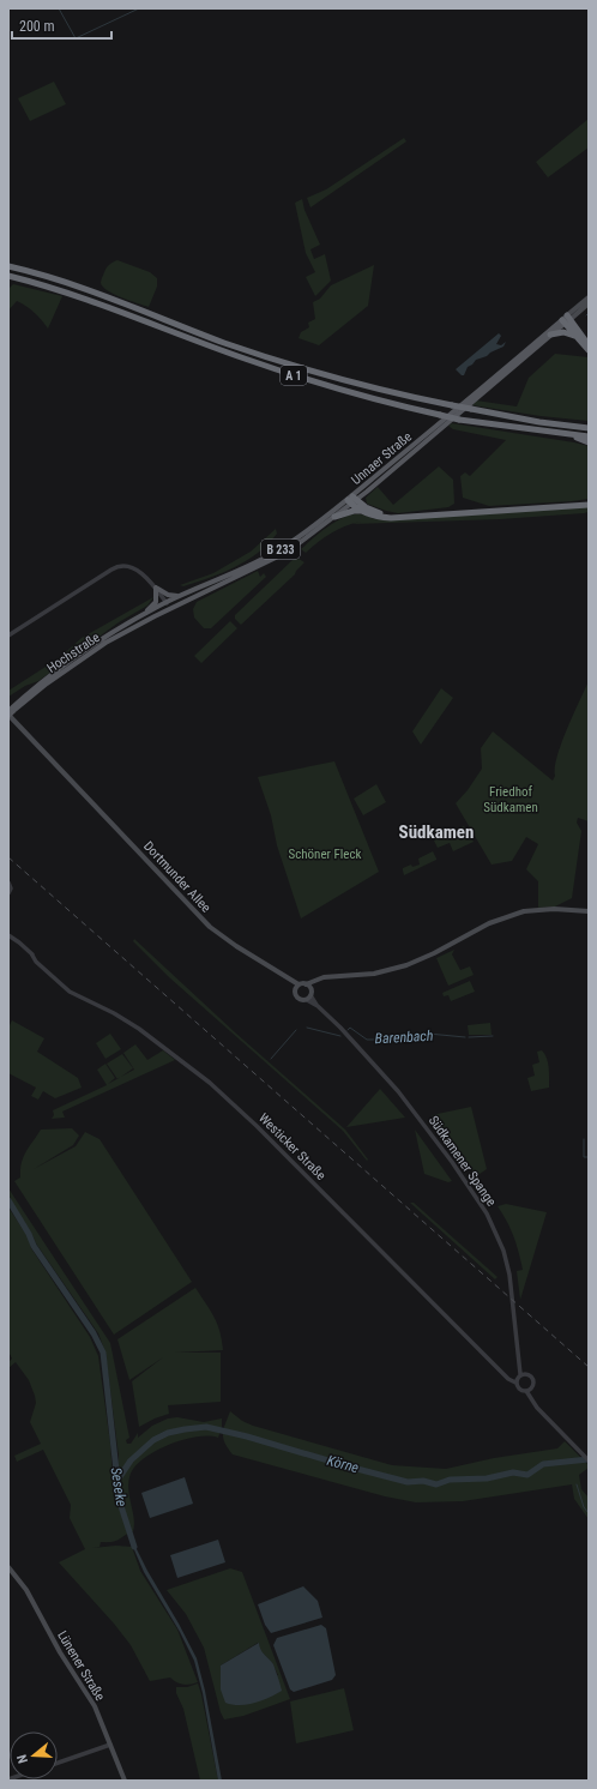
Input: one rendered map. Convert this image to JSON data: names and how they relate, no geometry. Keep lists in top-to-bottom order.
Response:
{
  "streets": {
    "highway": ["A 1"],
    "main road": [
      "Unnaer Straße",
      "B 233",
      "Hochstraße",
      "Dortmunder Allee",
      "Lünener Straße"
    ],
    "street": ["Westicker Straße", "Südkamener Spange"]
  },
  "crossings": [
    ["Unnaer Straße", "Hochstraße"],
    ["Hochstraße", "Dortmunder Allee"],
    ["Westicker Straße", "Südkamener Spange"]
  ],
  "districts": ["Südkamen"],
  "water": ["Barenbach", "Körne", "Seseke"],
  "parks": ["Friedhof Südkamen", "Schöner Fleck"],
  "scale_bar": "200 m",
  "north": "left"
}
